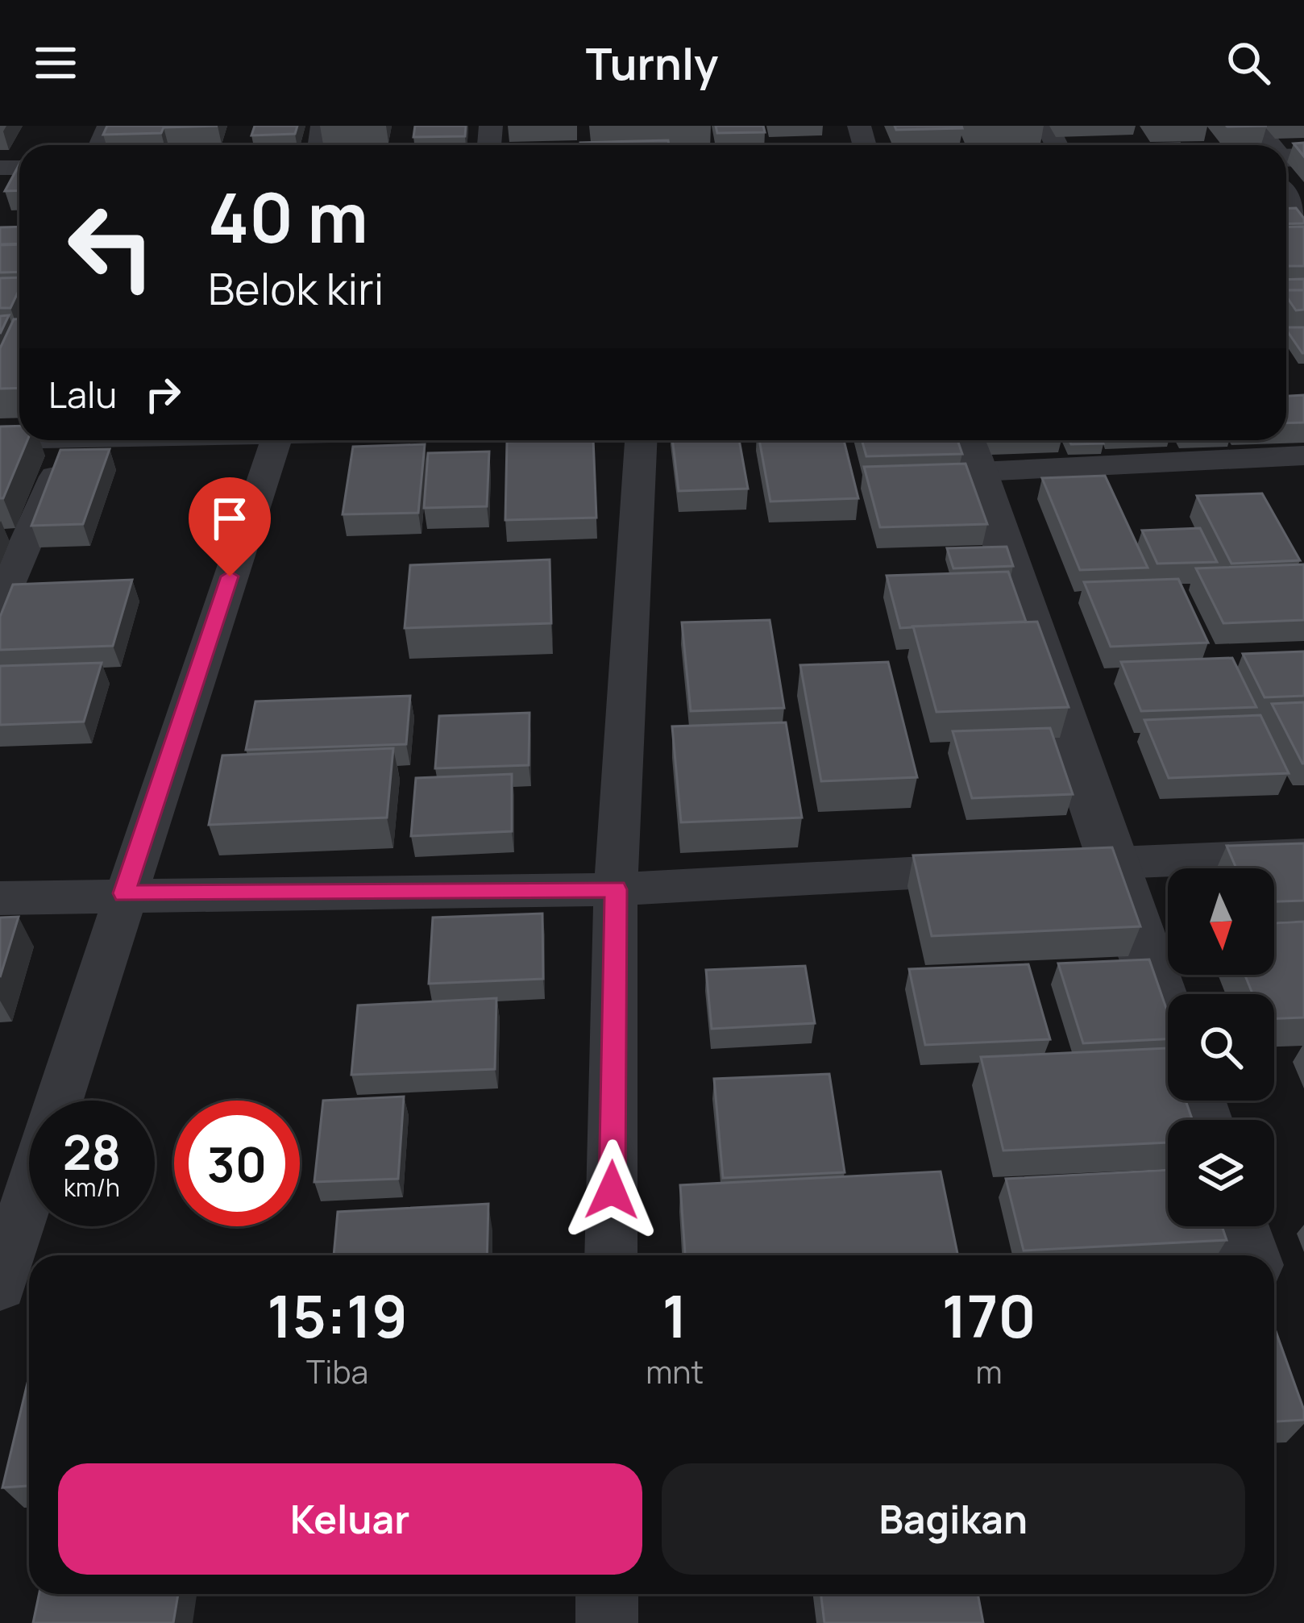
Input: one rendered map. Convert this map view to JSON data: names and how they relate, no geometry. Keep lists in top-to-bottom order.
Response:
{
  "north": "bottom",
  "page": {
    "header": "Turnly",
    "turn": ["40 m", "Belok kiri"],
    "then": "Lalu",
    "speed": "28 km/h",
    "limit": "30",
    "eta": [
      "15:19",
      "Tiba",
      "1",
      "mnt",
      "170",
      "m"
    ],
    "buttons": ["Keluar", "Bagikan"]
  }
}
